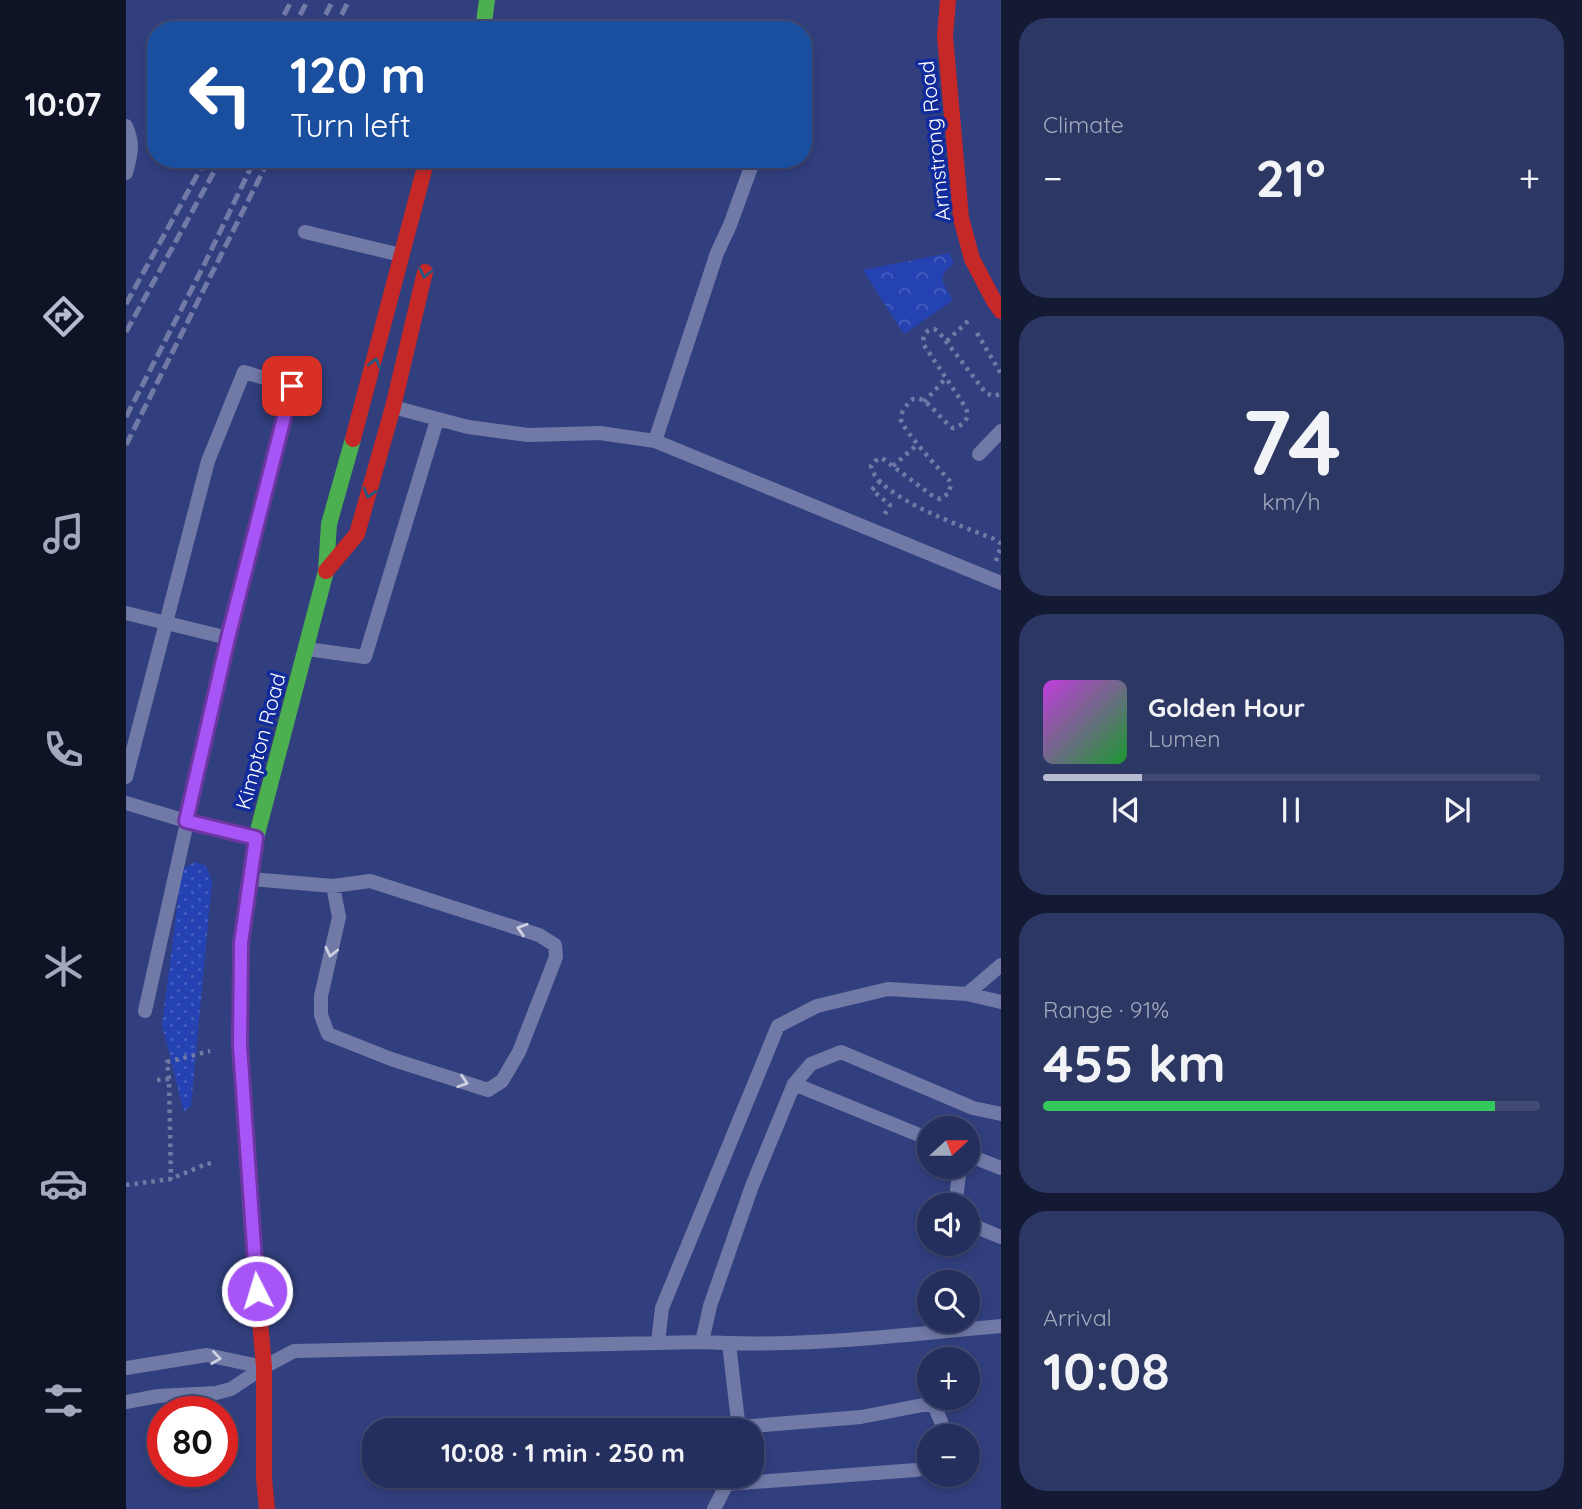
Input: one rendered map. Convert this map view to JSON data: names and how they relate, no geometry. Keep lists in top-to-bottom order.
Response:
{
  "streets": {
    "main road": ["Armstrong Road", "Kimpton Road"]
  },
  "north": "right",
  "page": {
    "tabs": "10:07",
    "tile": [
      "Climate",
      ["74", "km/h"],
      ["Range · 91%", "455 km"],
      ["Arrival", "10:08"]
    ],
    "turn": ["120 m", "Turn left"],
    "heat": ["−", "21°", "+"],
    "song": ["Golden Hour", "Lumen"],
    "map_buttons": ["+", "−"],
    "limit": "80",
    "trip": "10:08 · 1 min · 250 m"
  }
}
